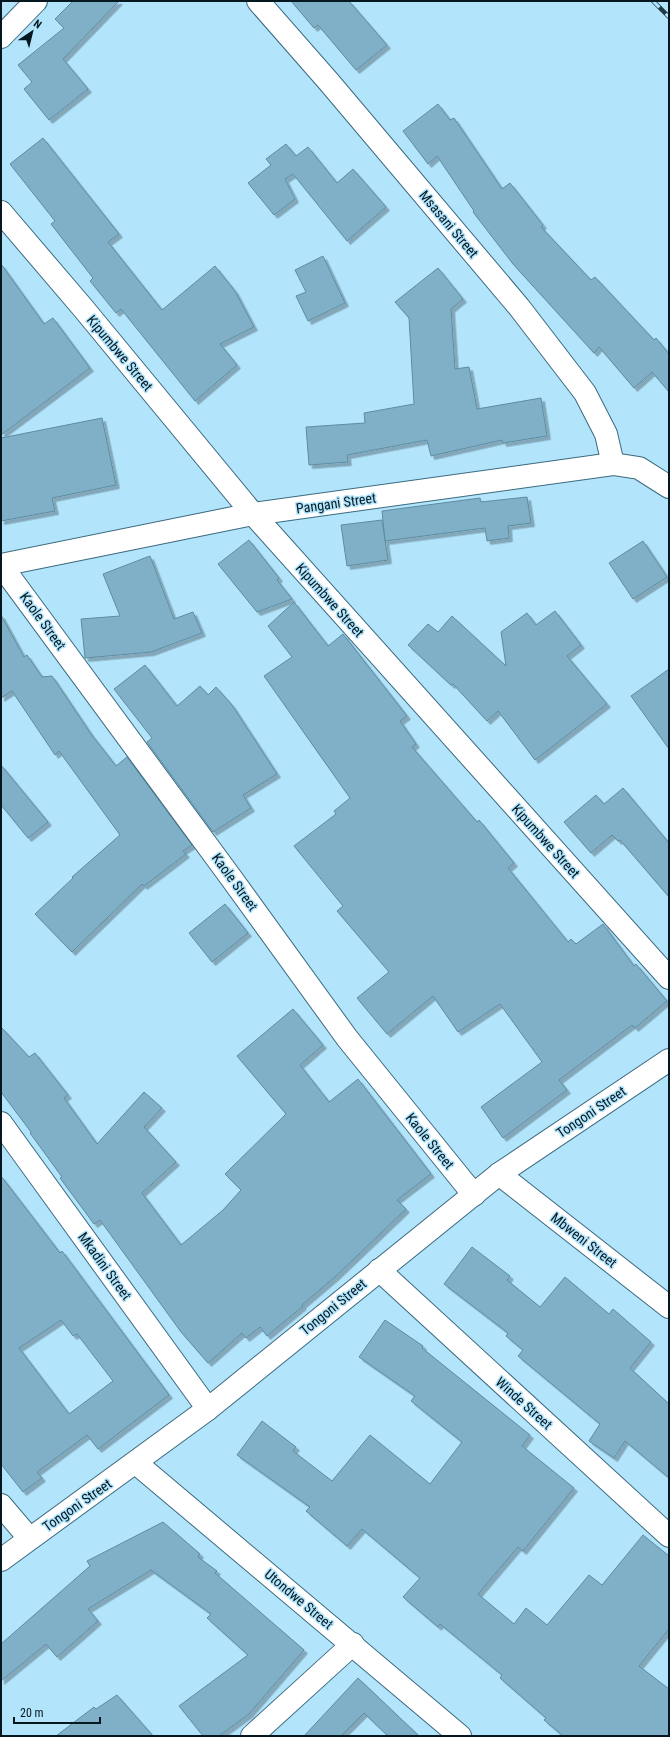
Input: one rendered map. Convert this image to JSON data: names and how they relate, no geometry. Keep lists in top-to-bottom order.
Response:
{
  "streets": {
    "street": [
      "Msasani Street",
      "Kipumbwe Street",
      "Pangani Street",
      "Kaole Street",
      "Tongoni Street",
      "Mbweni Street",
      "Mkadini Street",
      "Winde Street",
      "Utondwe Street"
    ]
  },
  "crossings": [
    ["Msasani Street", "Pangani Street"],
    ["Kipumbwe Street", "Pangani Street"],
    ["Pangani Street", "Kaole Street"],
    ["Kaole Street", "Tongoni Street"],
    ["Tongoni Street", "Mbweni Street"],
    ["Tongoni Street", "Mkadini Street"],
    ["Tongoni Street", "Winde Street"],
    ["Tongoni Street", "Utondwe Street"]
  ],
  "scale_bar": "20 m",
  "north": "top right"
}
